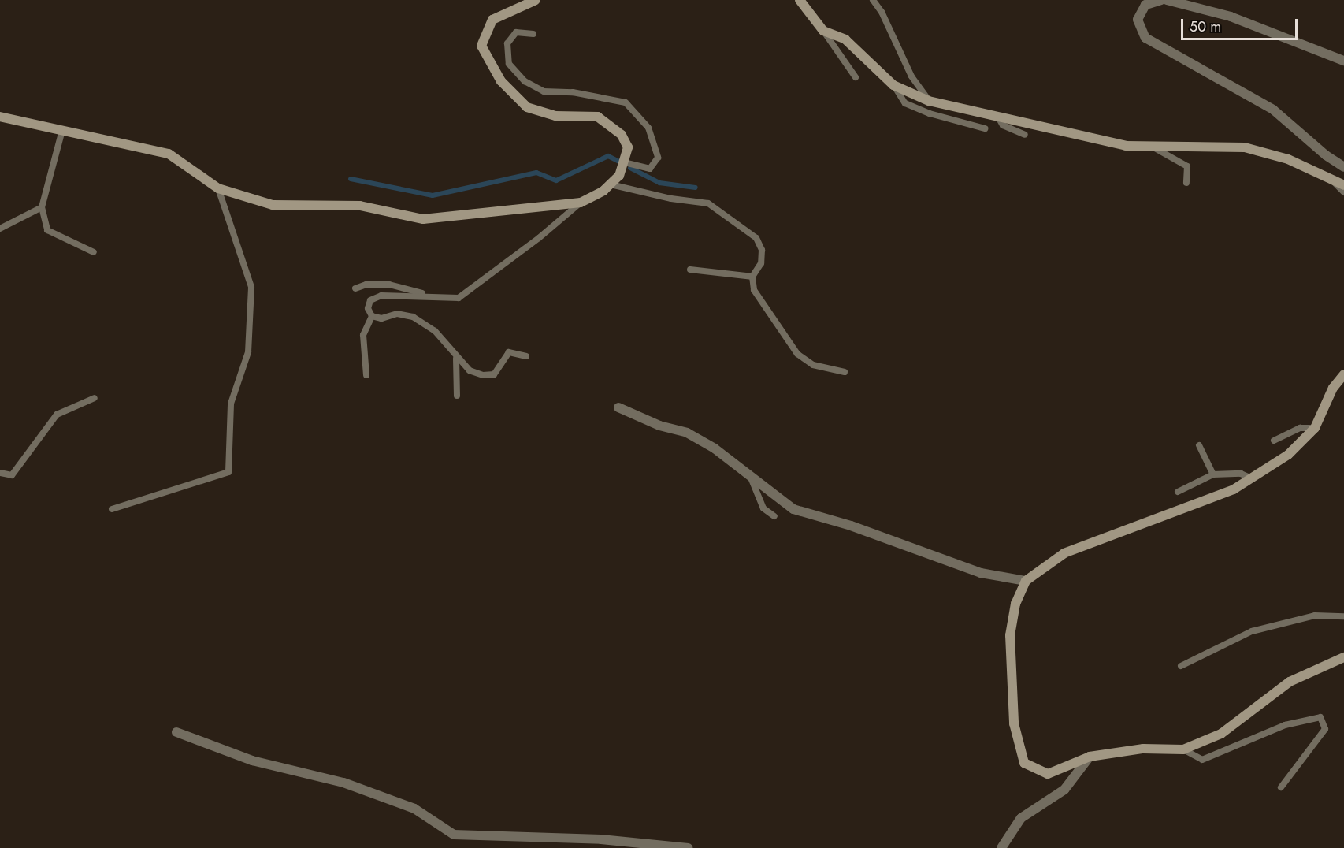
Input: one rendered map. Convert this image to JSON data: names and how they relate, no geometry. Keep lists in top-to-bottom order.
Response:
{
  "scale_bar": "50 m"
}
